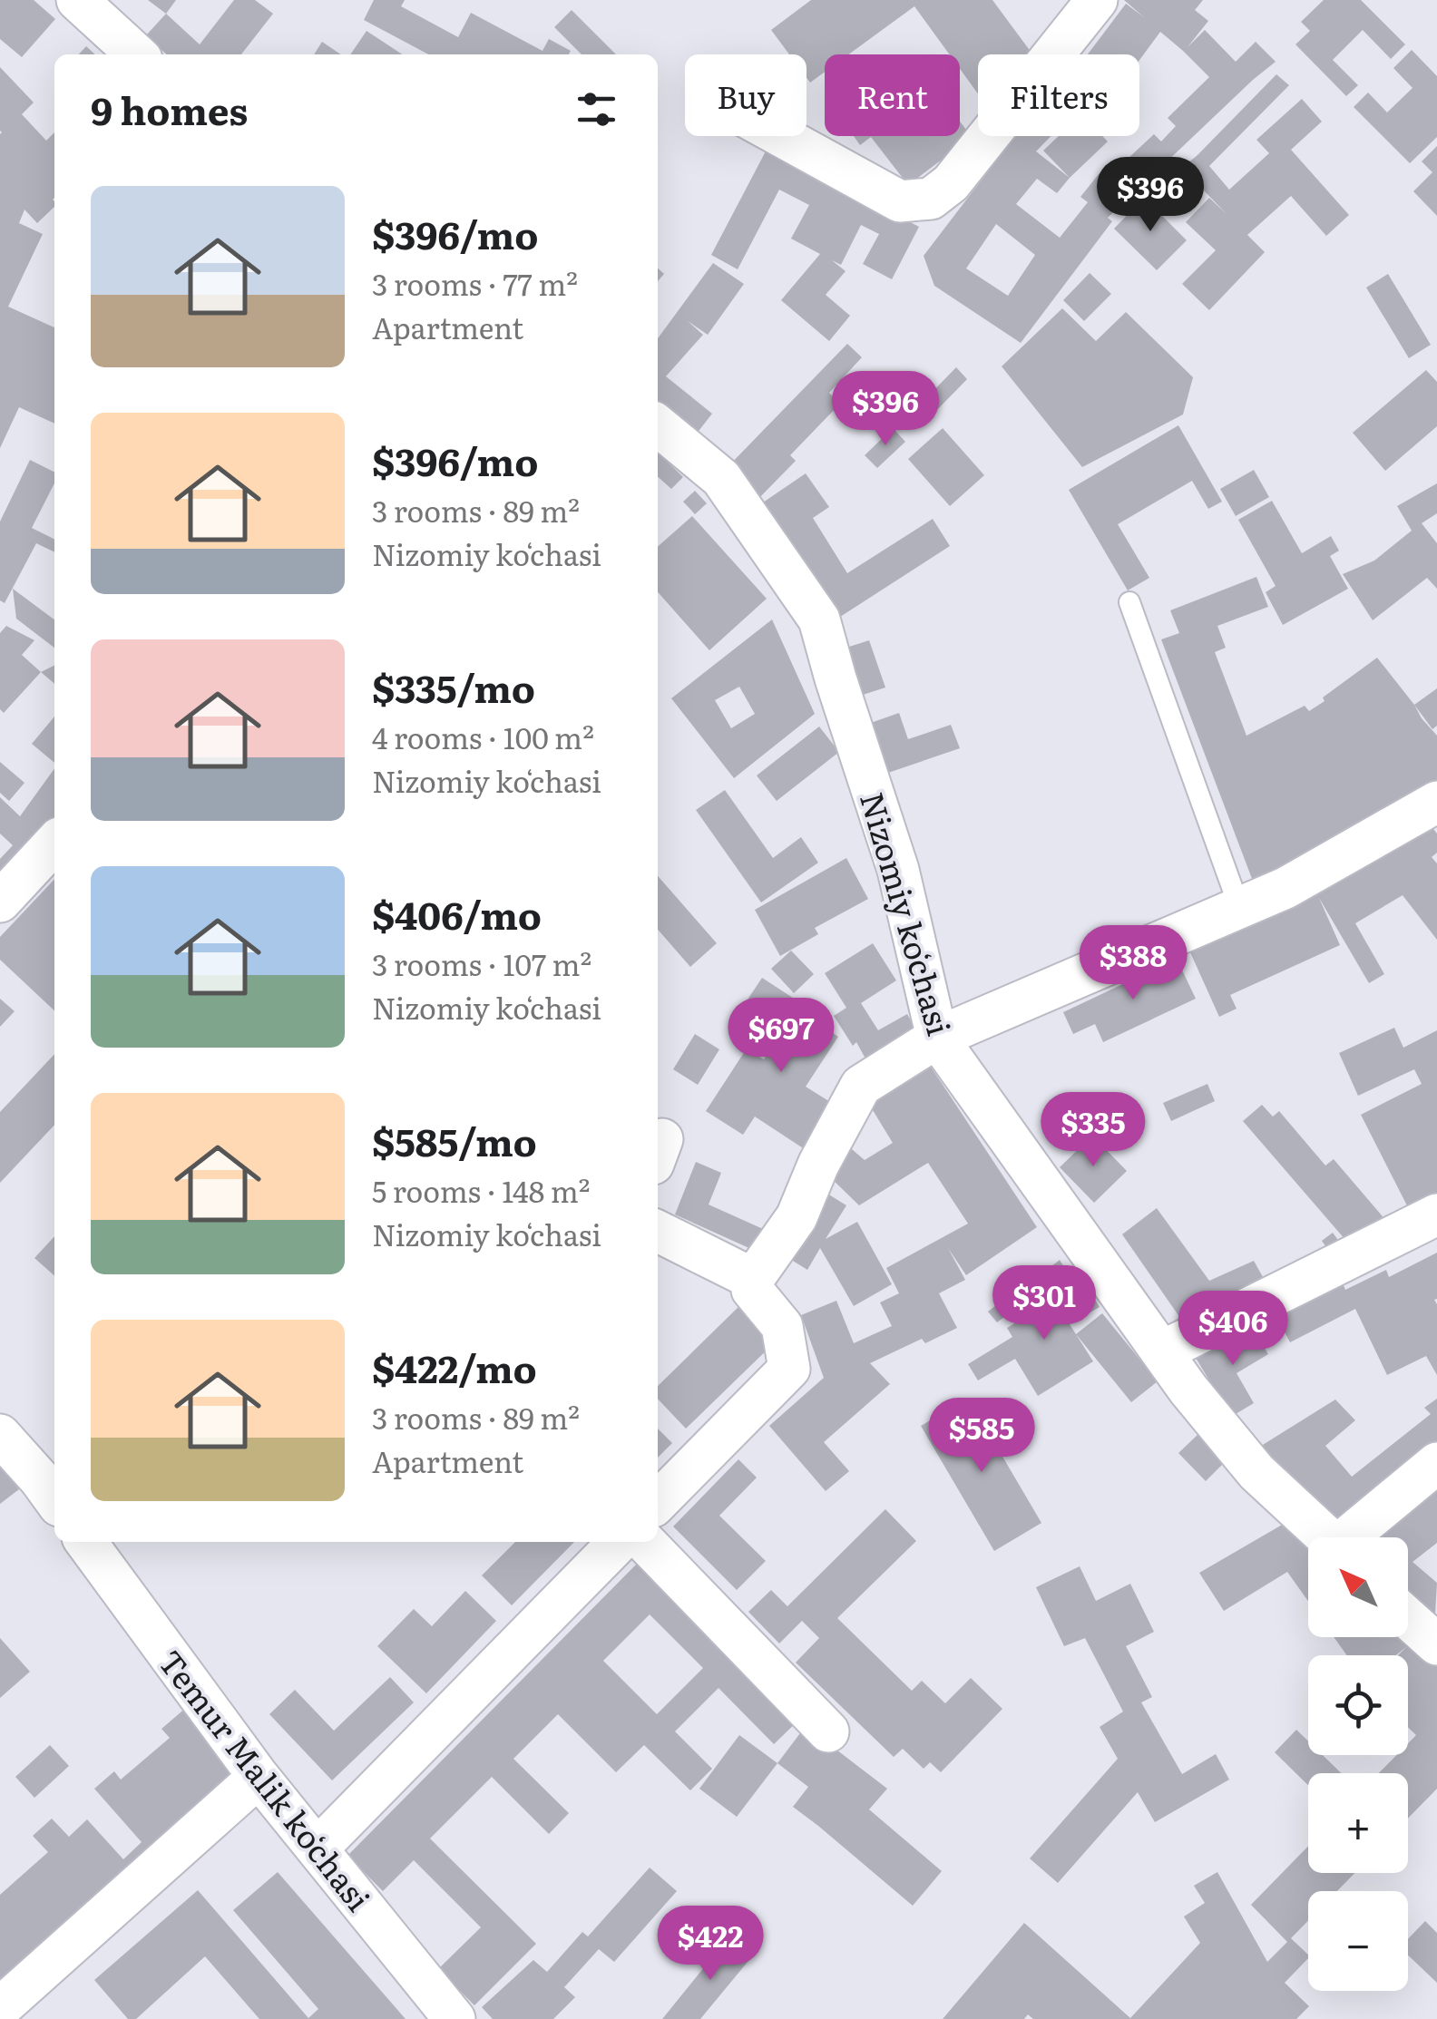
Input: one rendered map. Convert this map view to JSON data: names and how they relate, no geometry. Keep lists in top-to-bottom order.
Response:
{
  "streets": {
    "street": ["Nizomiy koʻchasi", "Temur Malik koʻchasi"]
  },
  "north": "top left",
  "page": {
    "chip": ["Buy", "Rent", "Filters"],
    "heading": "9 homes",
    "price": [
      "$396",
      "$396",
      "$388",
      "$697",
      "$335",
      "$301",
      "$406",
      "$585",
      "$422"
    ],
    "list": [
      {
        "name": "$396/mo",
        "note": "3 rooms · 77 m² · Apartment"
      },
      {
        "name": "$396/mo",
        "note": "3 rooms · 89 m² · Nizomiy koʻchasi"
      },
      {
        "name": "$335/mo",
        "note": "4 rooms · 100 m² · Nizomiy koʻchasi"
      },
      {
        "name": "$406/mo",
        "note": "3 rooms · 107 m² · Nizomiy koʻchasi"
      },
      {
        "name": "$585/mo",
        "note": "5 rooms · 148 m² · Nizomiy koʻchasi"
      },
      {
        "name": "$422/mo",
        "note": "3 rooms · 89 m² · Apartment"
      }
    ],
    "map_buttons": ["+", "−"]
  }
}
